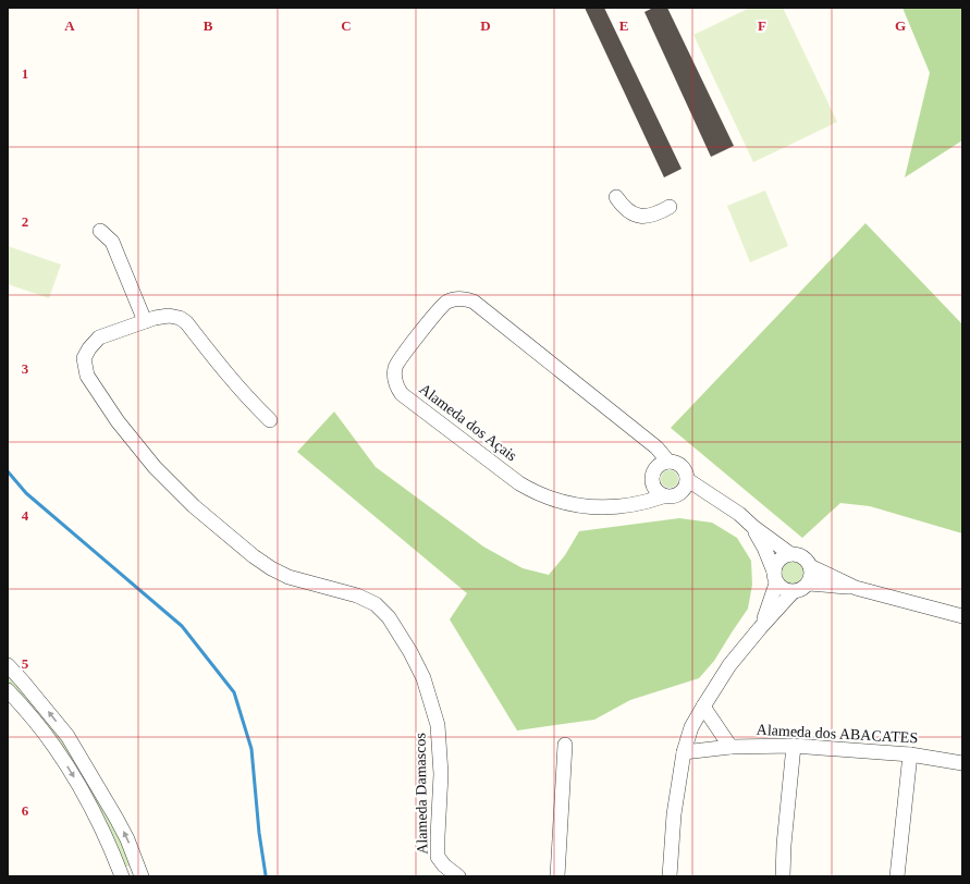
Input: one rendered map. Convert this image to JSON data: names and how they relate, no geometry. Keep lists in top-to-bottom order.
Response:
{
  "streets": {
    "street": ["Alameda dos Açais", "Alameda dos ABACATES", "Alameda Damascos"]
  },
  "grid": {
    "columns": [
      "A",
      "B",
      "C",
      "D",
      "E",
      "F",
      "G"
    ],
    "rows": [
      "1",
      "2",
      "3",
      "4",
      "5",
      "6"
    ]
  }
}
